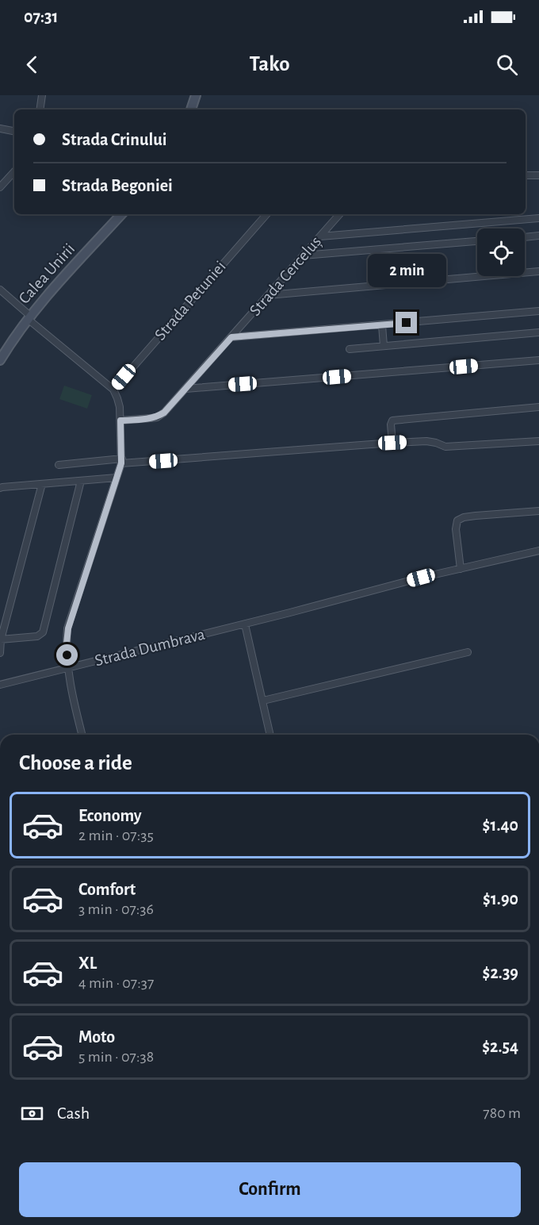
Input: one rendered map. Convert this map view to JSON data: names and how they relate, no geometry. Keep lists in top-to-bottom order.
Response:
{
  "streets": {
    "main road": ["Calea Unirii"],
    "street": ["Strada Cerceluș", "Strada Petuniei", "Strada Dumbrava"]
  },
  "page": {
    "status": "07:31",
    "header": "Tako",
    "banner": ["Strada Crinului", "Strada Begoniei"],
    "bubble": "2 min",
    "heading": "Choose a ride",
    "list": [
      {
        "name": "Economy",
        "note": "2 min · 07:35",
        "value": "$1.40"
      },
      {
        "name": "Comfort",
        "note": "3 min · 07:36",
        "value": "$1.90"
      },
      {
        "name": "XL",
        "note": "4 min · 07:37",
        "value": "$2.39"
      },
      {
        "name": "Moto",
        "note": "5 min · 07:38",
        "value": "$2.54"
      }
    ],
    "pay": ["Cash", "780 m"],
    "buttons": "Confirm"
  }
}
